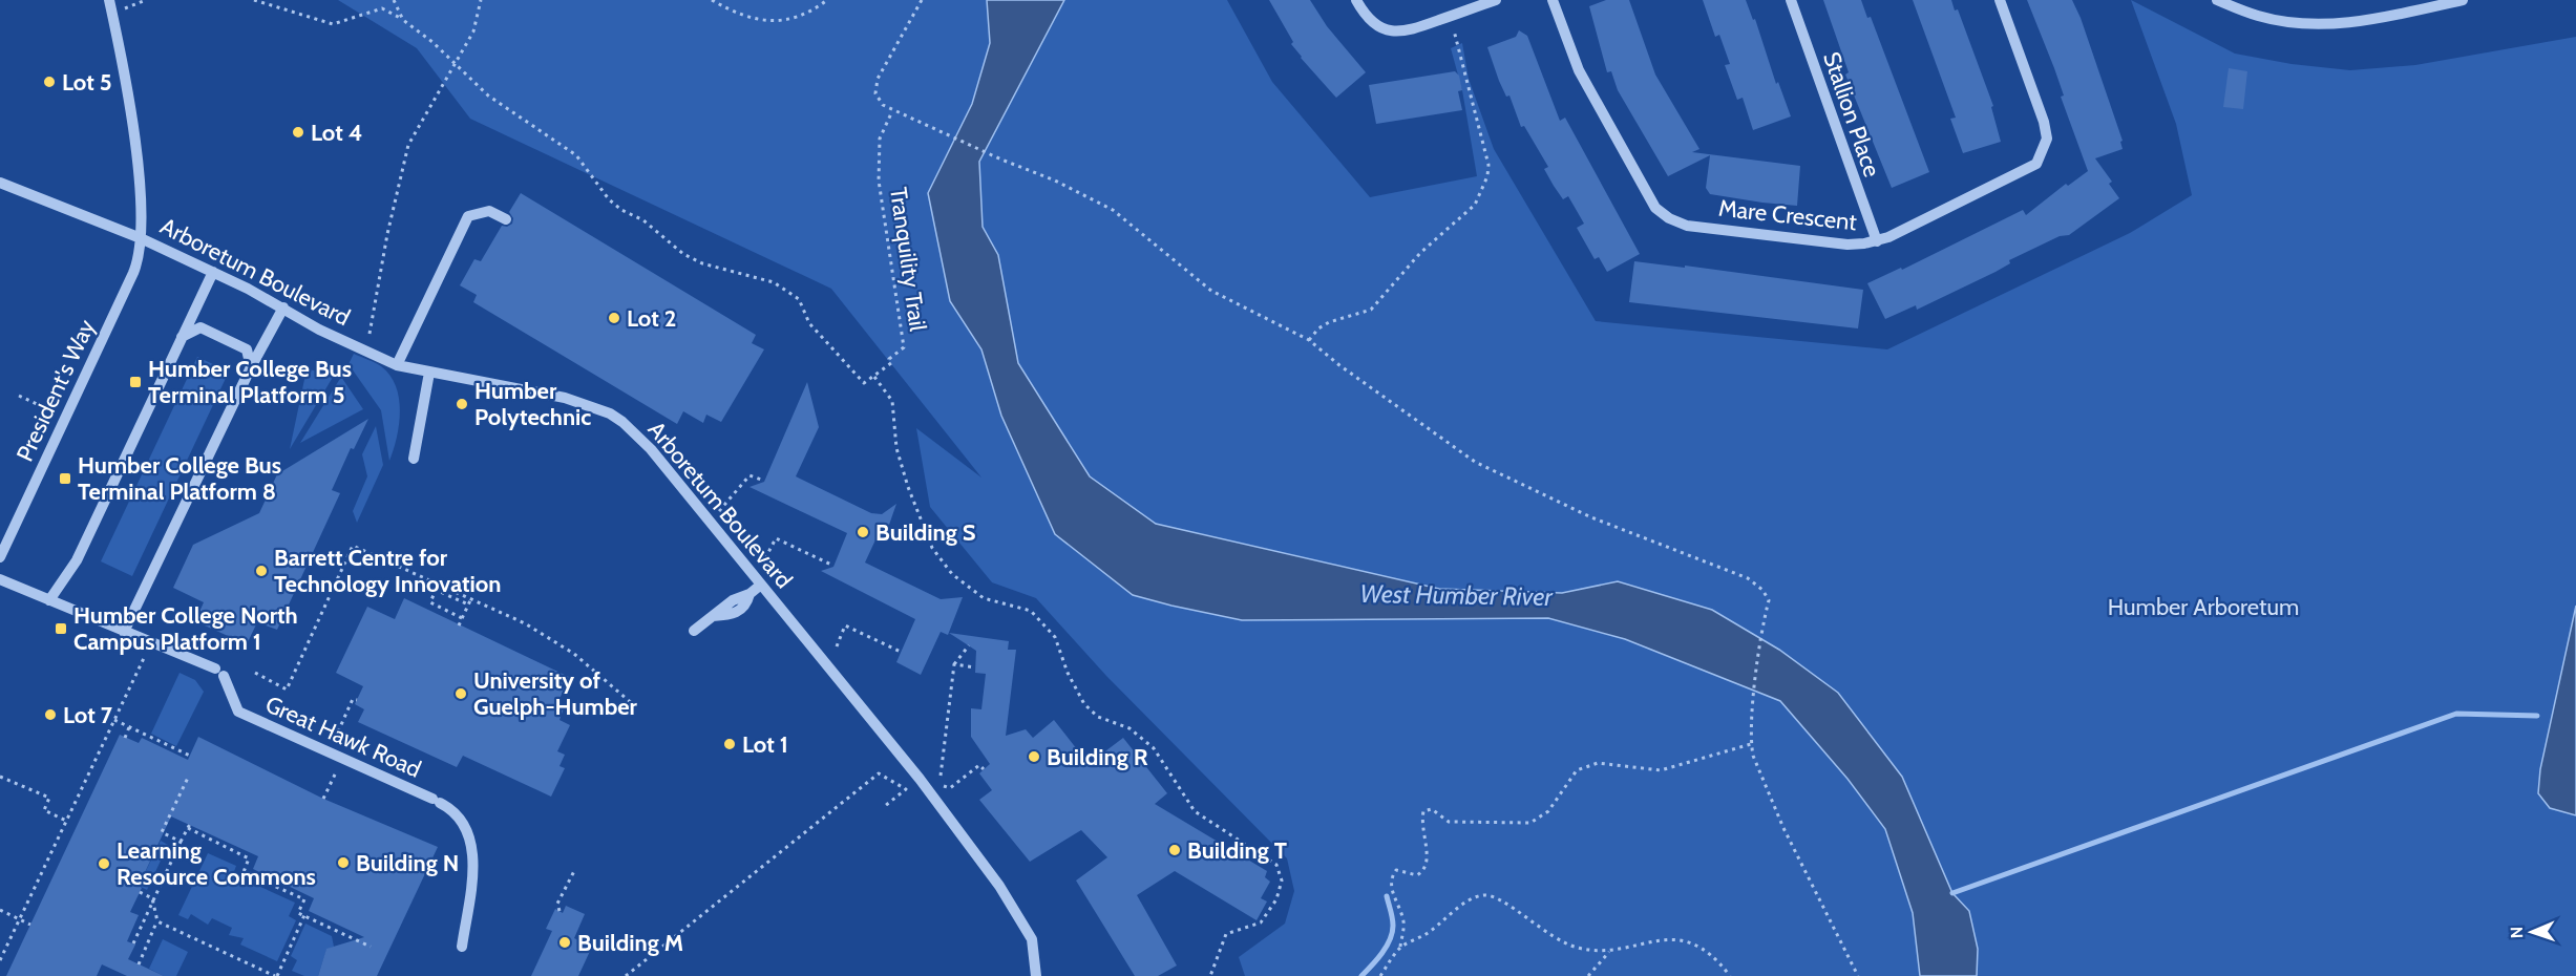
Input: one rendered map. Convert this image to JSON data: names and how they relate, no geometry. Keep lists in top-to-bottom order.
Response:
{
  "streets": {
    "street": [
      "Stallion Place",
      "Mare Crescent",
      "Arboretum Boulevard",
      "President's Way",
      "Great Hawk Road"
    ],
    "path": ["Tranquility Trail"]
  },
  "crossings": [
    ["Stallion Place", "Mare Crescent"],
    ["Arboretum Boulevard", "President's Way"]
  ],
  "water": ["West Humber River"],
  "parks": ["Humber Arboretum"],
  "places": {
    "other": [
      "Lot 5",
      "Lot 4",
      "Lot 2",
      "Humber Polytechnic",
      "Building S",
      "Barrett Centre for Technology Innovation",
      "University of Guelph-Humber",
      "Lot 7",
      "Lot 1",
      "Building R",
      "Building T",
      "Building N",
      "Learning Resource Commons",
      "Building M"
    ],
    "transit": ["Humber College Bus Terminal Platform 5", "Humber College Bus Terminal Platform 8", "Humber College North Campus Platform 1"]
  },
  "north": "left"
}
